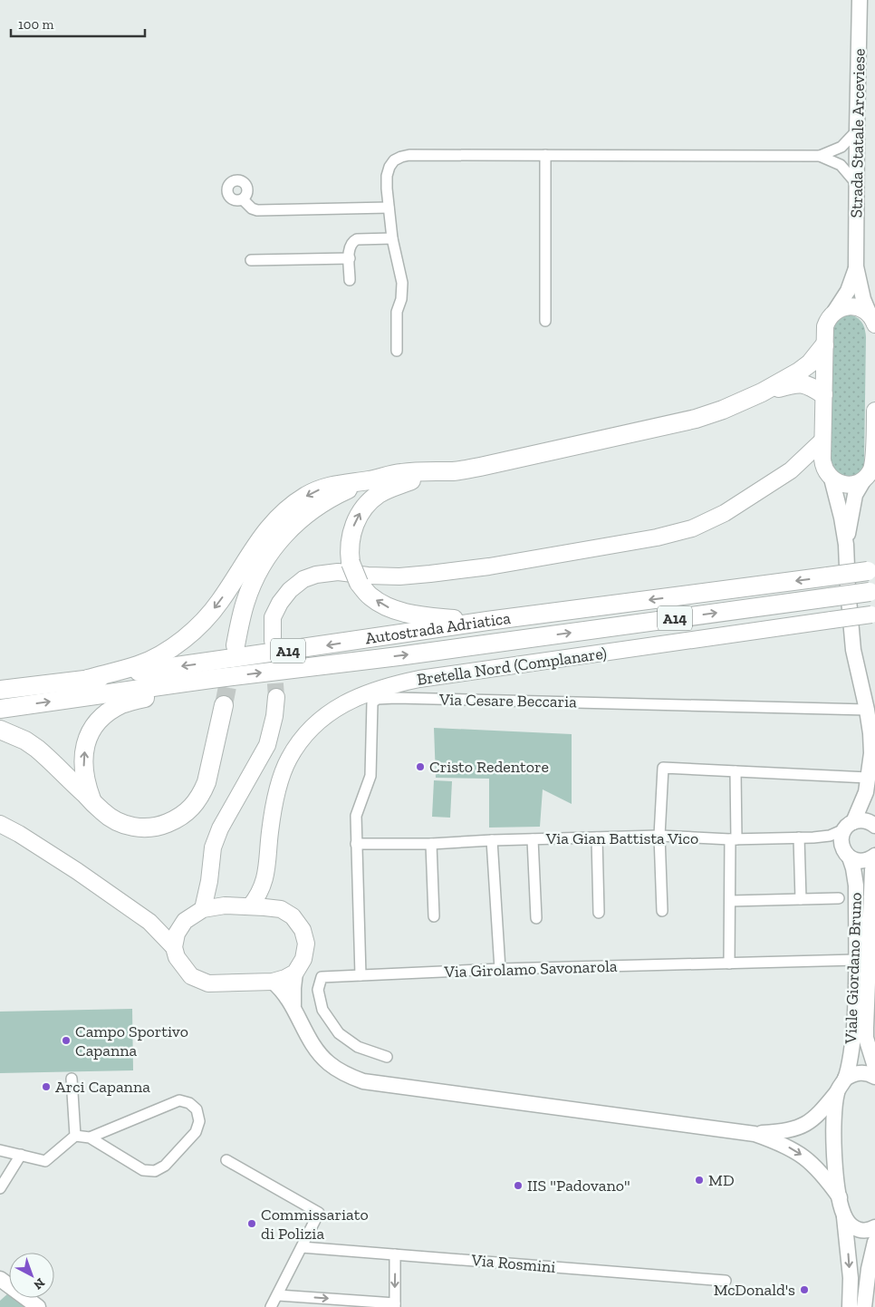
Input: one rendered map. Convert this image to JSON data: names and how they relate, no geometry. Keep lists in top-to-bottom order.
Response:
{
  "streets": {
    "highway": ["A14", "Autostrada Adriatica"],
    "main road": ["Strada Statale Arceviese", "Bretella Nord (Complanare)", "Viale Giordano Bruno"],
    "street": [
      "Via Cesare Beccaria",
      "Via Gian Battista Vico",
      "Via Girolamo Savonarola",
      "Via Rosmini"
    ]
  },
  "crossings": [
    ["Via Cesare Beccaria", "Via Gian Battista Vico"],
    ["Via Cesare Beccaria", "Via Girolamo Savonarola"],
    ["Via Gian Battista Vico", "Viale Giordano Bruno"],
    ["Viale Giordano Bruno", "Via Girolamo Savonarola"]
  ],
  "places": [
    "Cristo Redentore",
    "Campo Sportivo Capanna",
    "Arci Capanna",
    "MD",
    "IIS \"Padovano\"",
    "Commissariato di Polizia",
    "McDonald's"
  ],
  "scale_bar": "100 m",
  "north": "bottom right"
}
